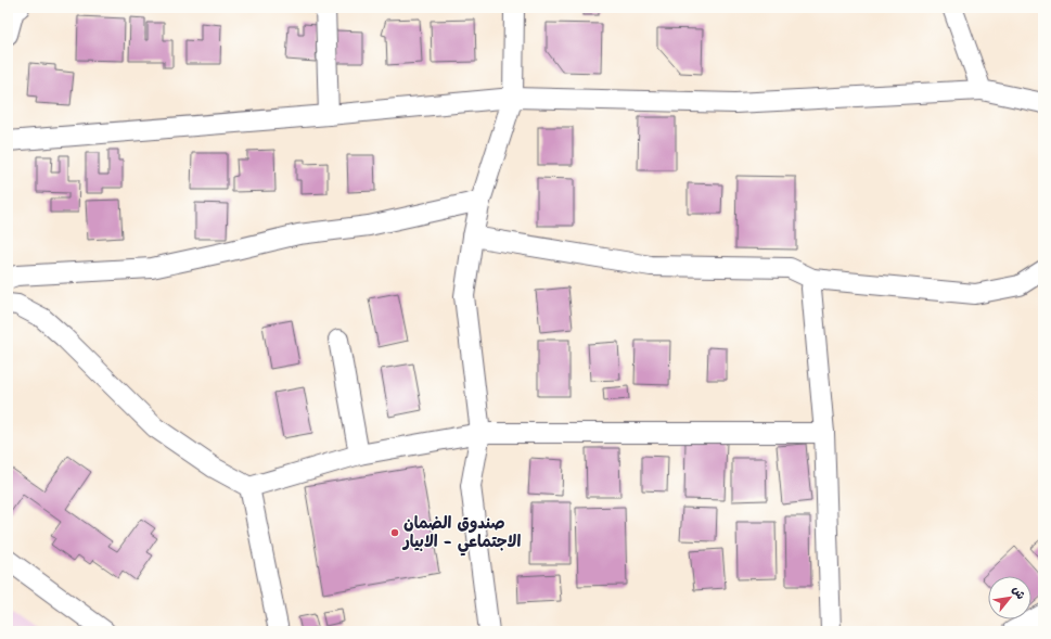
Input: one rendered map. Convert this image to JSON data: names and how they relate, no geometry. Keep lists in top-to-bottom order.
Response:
{
  "places": ["صندوق الضمان الاجتماعي - الابيار"],
  "north": "top right"
}
